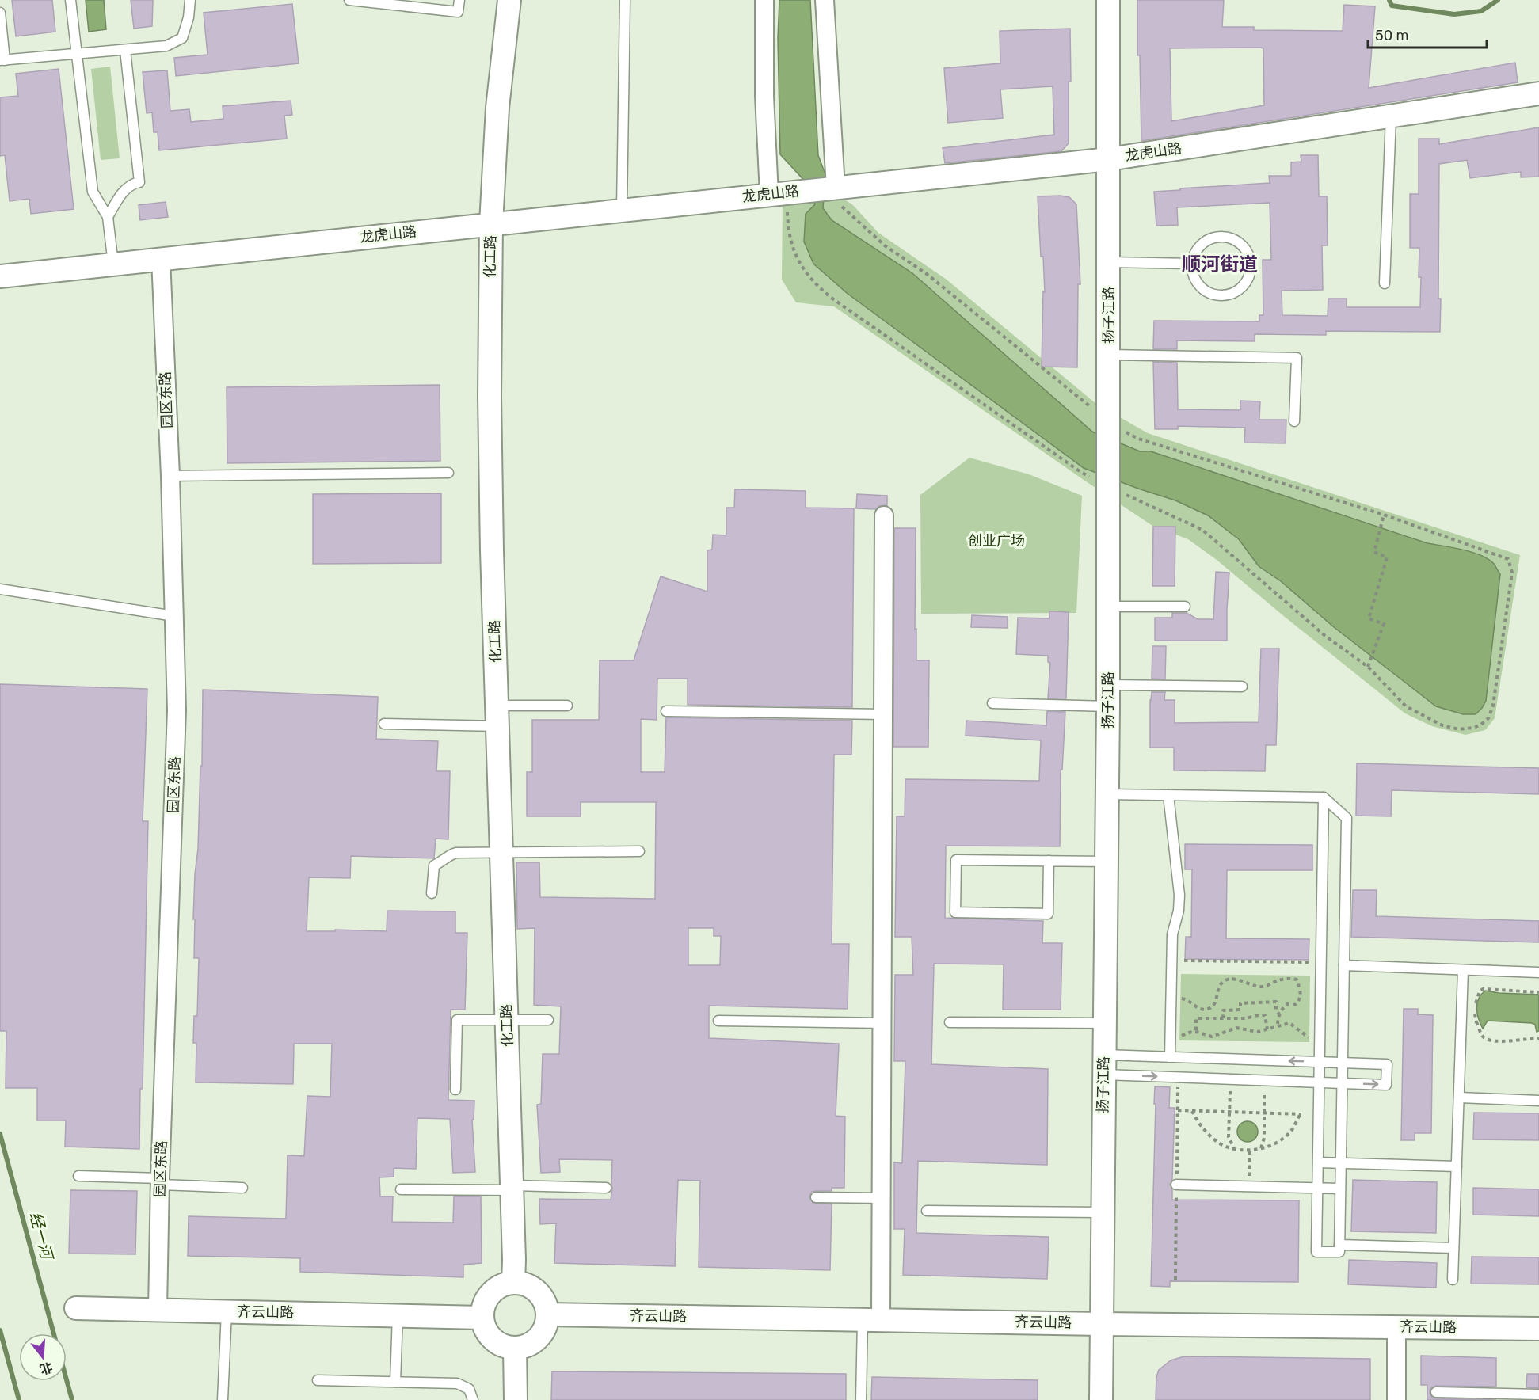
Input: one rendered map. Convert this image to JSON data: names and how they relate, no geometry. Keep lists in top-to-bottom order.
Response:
{
  "streets": {
    "street": [
      "龙虎山路",
      "化工路",
      "扬子江路",
      "园区东路",
      "齐云山路"
    ]
  },
  "crossings": [
    ["龙虎山路", "化工路"],
    ["龙虎山路", "扬子江路"],
    ["龙虎山路", "园区东路"],
    ["化工路", "齐云山路"],
    ["扬子江路", "齐云山路"],
    ["园区东路", "齐云山路"]
  ],
  "districts": ["顺河街道"],
  "water": ["经一河"],
  "parks": ["创业广场"],
  "scale_bar": "50 m",
  "north": "bottom"
}
